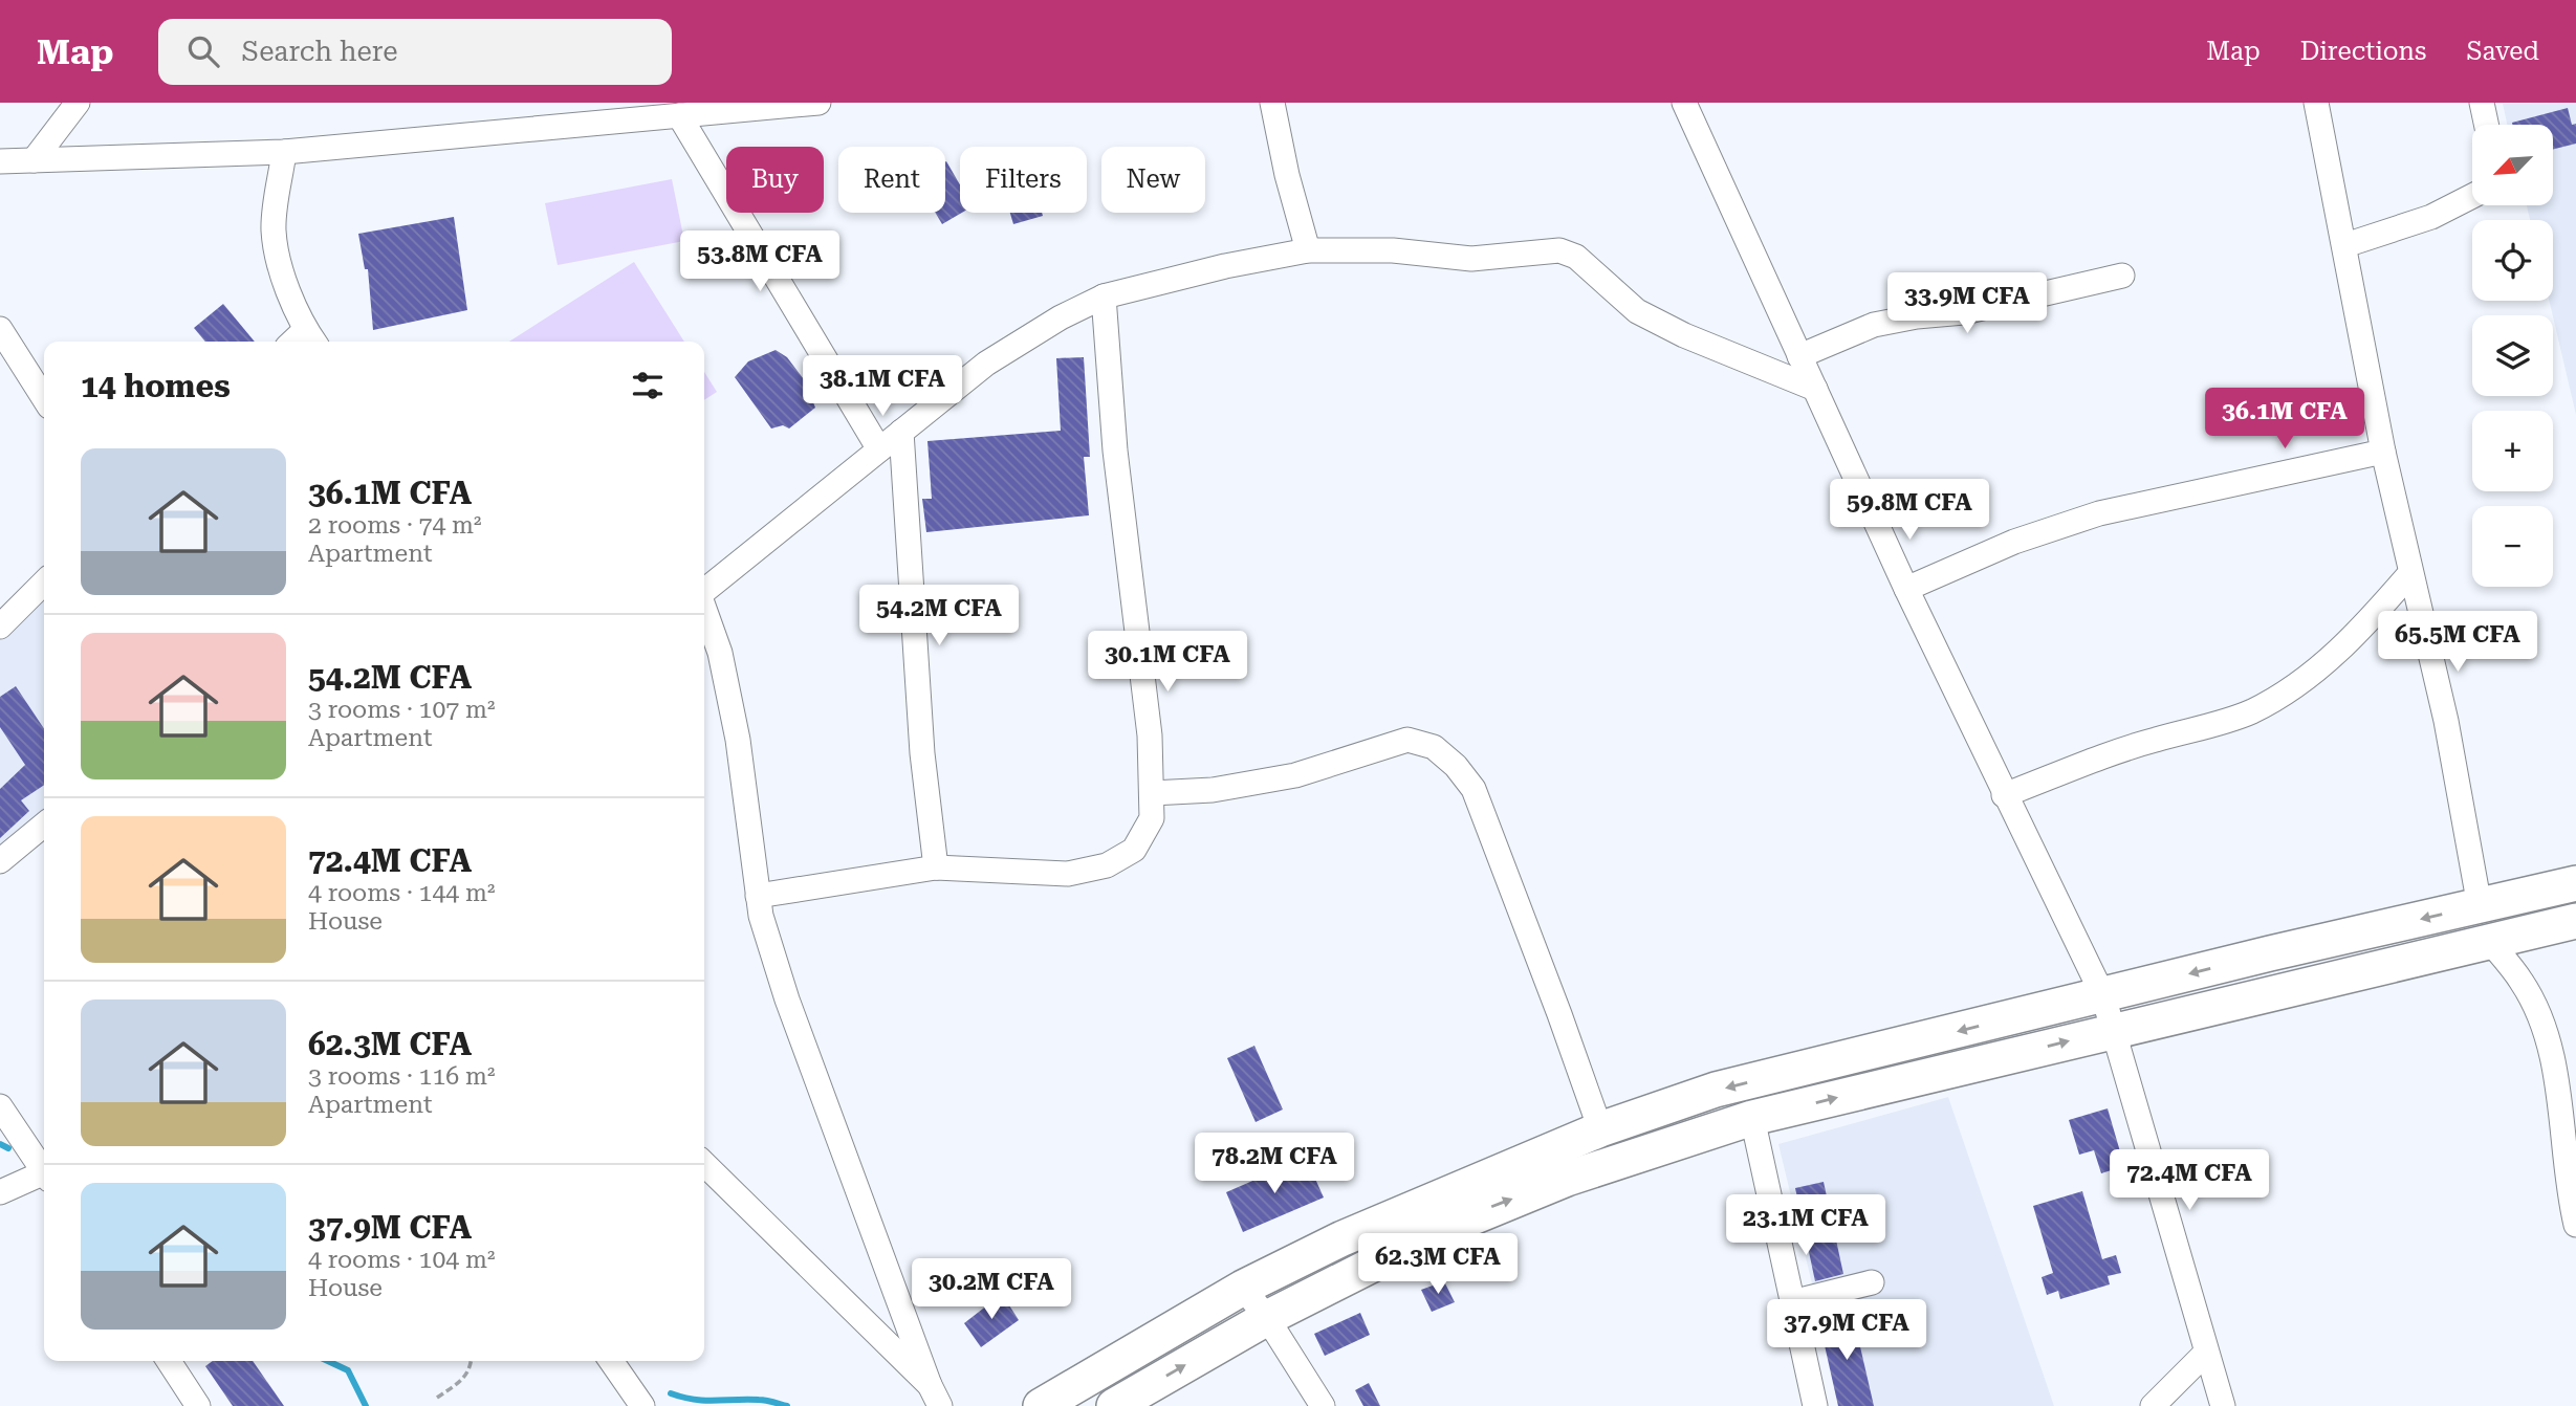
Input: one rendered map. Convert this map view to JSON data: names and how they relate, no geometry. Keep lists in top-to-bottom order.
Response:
{
  "north": "bottom left",
  "page": {
    "header": "Map",
    "search": "Search here",
    "nav": ["Map", "Directions", "Saved"],
    "map_buttons": ["+", "−"],
    "chip": [
      "Buy",
      "Rent",
      "Filters",
      "New"
    ],
    "price": [
      "53.8M CFA",
      "33.9M CFA",
      "38.1M CFA",
      "36.1M CFA",
      "59.8M CFA",
      "54.2M CFA",
      "65.5M CFA",
      "30.1M CFA",
      "78.2M CFA",
      "72.4M CFA",
      "23.1M CFA",
      "62.3M CFA",
      "30.2M CFA",
      "37.9M CFA"
    ],
    "heading": "14 homes",
    "list": [
      {
        "name": "36.1M CFA",
        "note": "2 rooms · 74 m² · Apartment"
      },
      {
        "name": "54.2M CFA",
        "note": "3 rooms · 107 m² · Apartment"
      },
      {
        "name": "72.4M CFA",
        "note": "4 rooms · 144 m² · House"
      },
      {
        "name": "62.3M CFA",
        "note": "3 rooms · 116 m² · Apartment"
      },
      {
        "name": "37.9M CFA",
        "note": "4 rooms · 104 m² · House"
      }
    ]
  }
}
